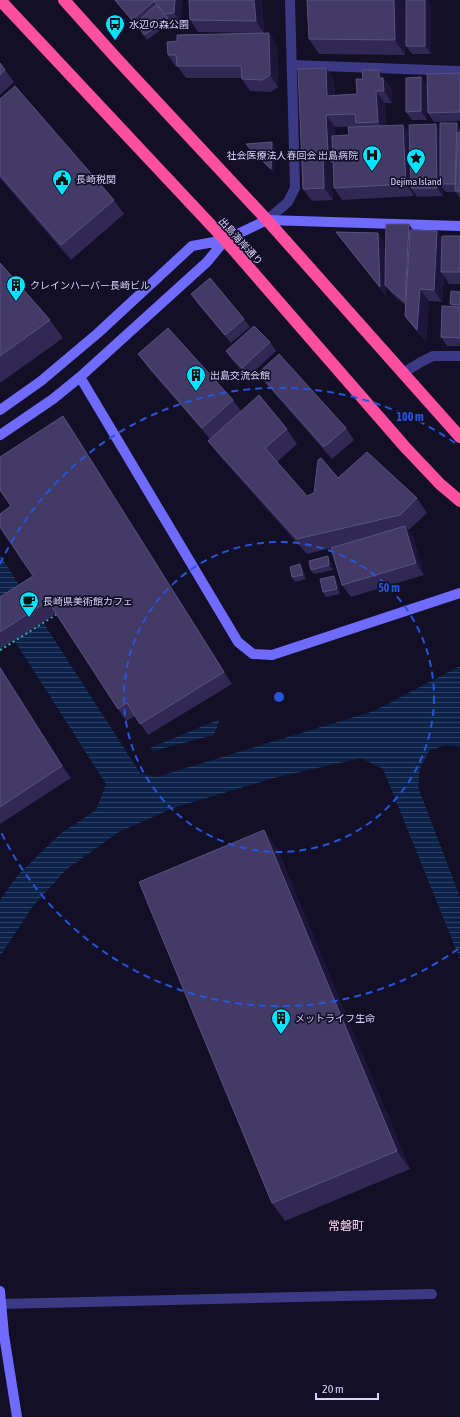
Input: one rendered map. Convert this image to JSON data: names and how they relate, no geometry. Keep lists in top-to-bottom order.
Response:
{
  "streets": {
    "highway": ["出島海岸通り"]
  },
  "districts": ["常磐町"],
  "places": {
    "bus stop": ["水辺の森公園"],
    "hospital": ["社会医療法人春回会 出島病院"],
    "place": ["Dejima Island"],
    "public building": ["長崎税関"],
    "building": ["クレインハーバー長崎ビル", "出島交流会館", "メットライフ生命"],
    "cafe": ["長崎県美術館カフェ"]
  },
  "scale_bar": "20 m",
  "rings": ["100 m", "50 m"]
}
